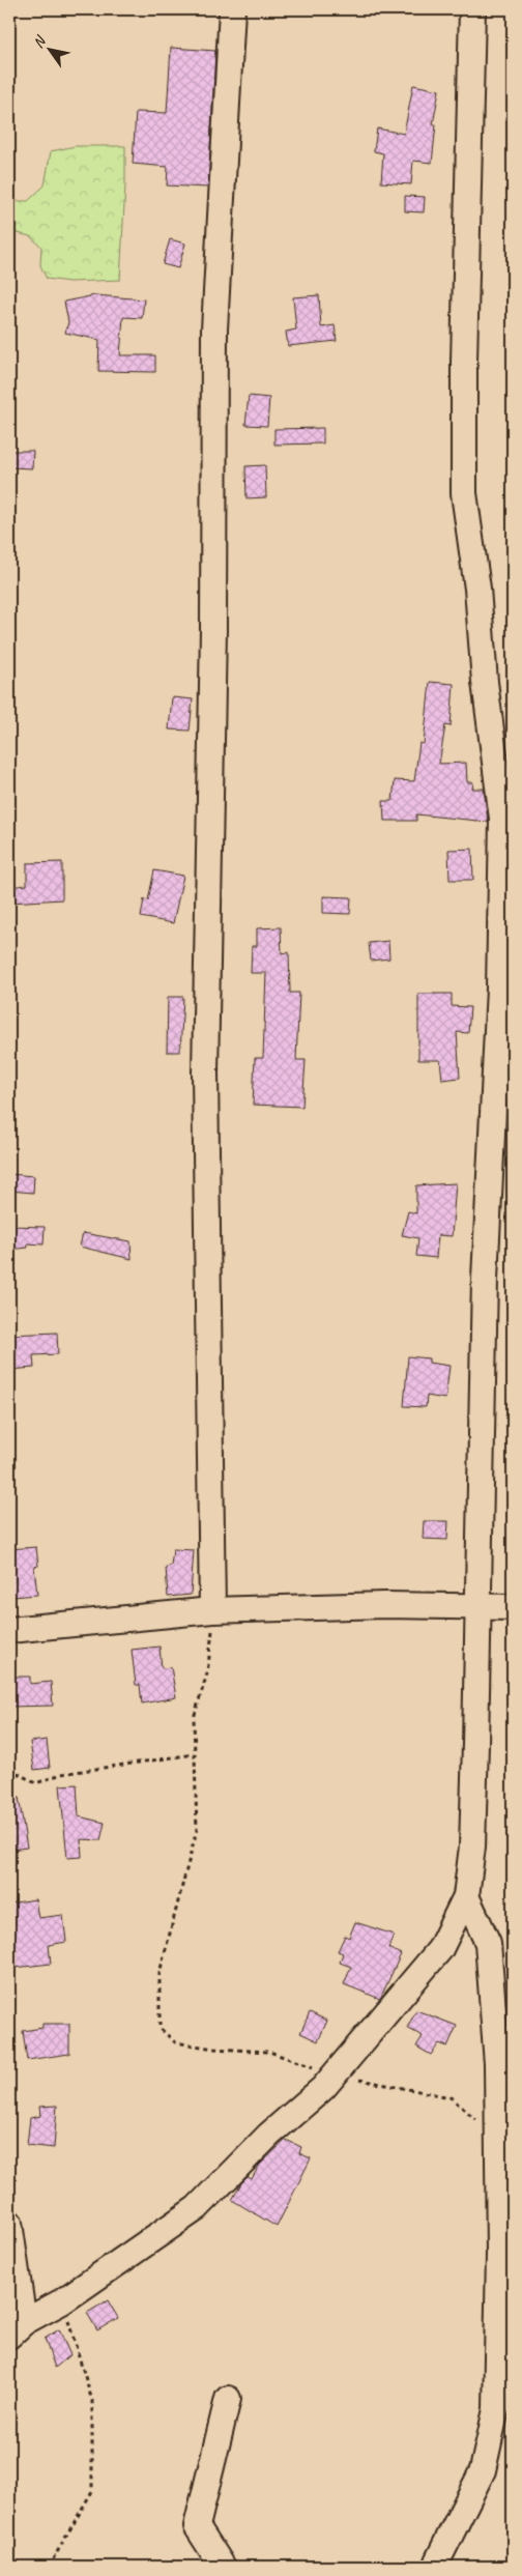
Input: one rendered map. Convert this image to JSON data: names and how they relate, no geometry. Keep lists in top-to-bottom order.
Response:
{
  "north": "top left"
}
